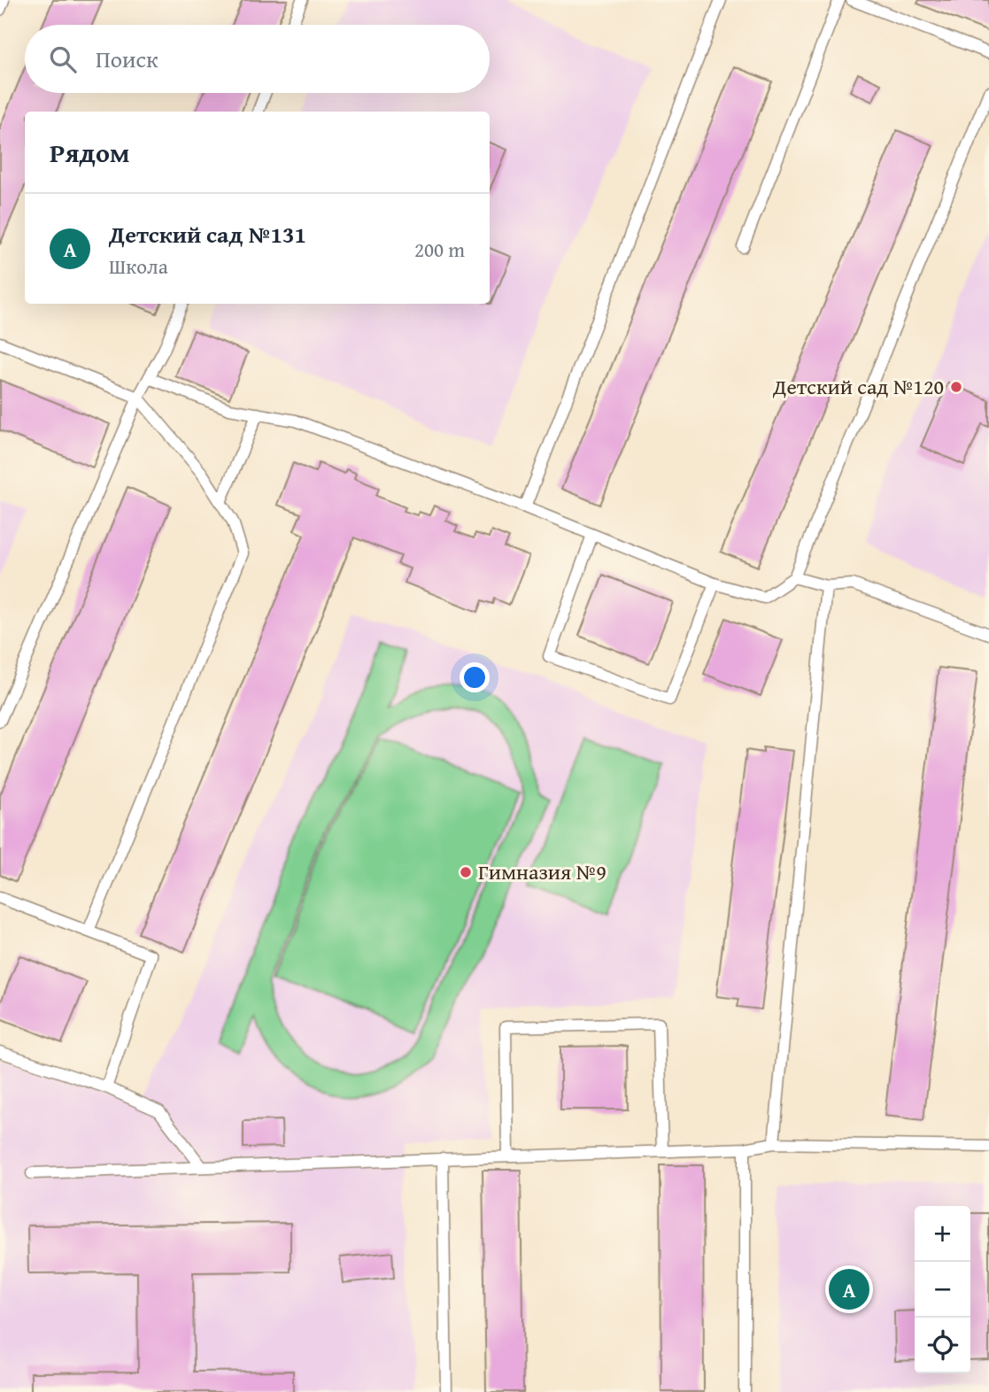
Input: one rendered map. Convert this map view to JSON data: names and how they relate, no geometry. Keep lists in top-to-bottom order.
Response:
{
  "places": ["Детский сад №120", "Гимназия №9"],
  "page": {
    "search": "Поиск",
    "heading": "Рядом",
    "list": [
      {
        "mark": "A",
        "name": "Детский сад №131",
        "note": "Школа",
        "value": "200 m"
      }
    ],
    "map_buttons": ["+", "−"],
    "pins": "A"
  }
}
